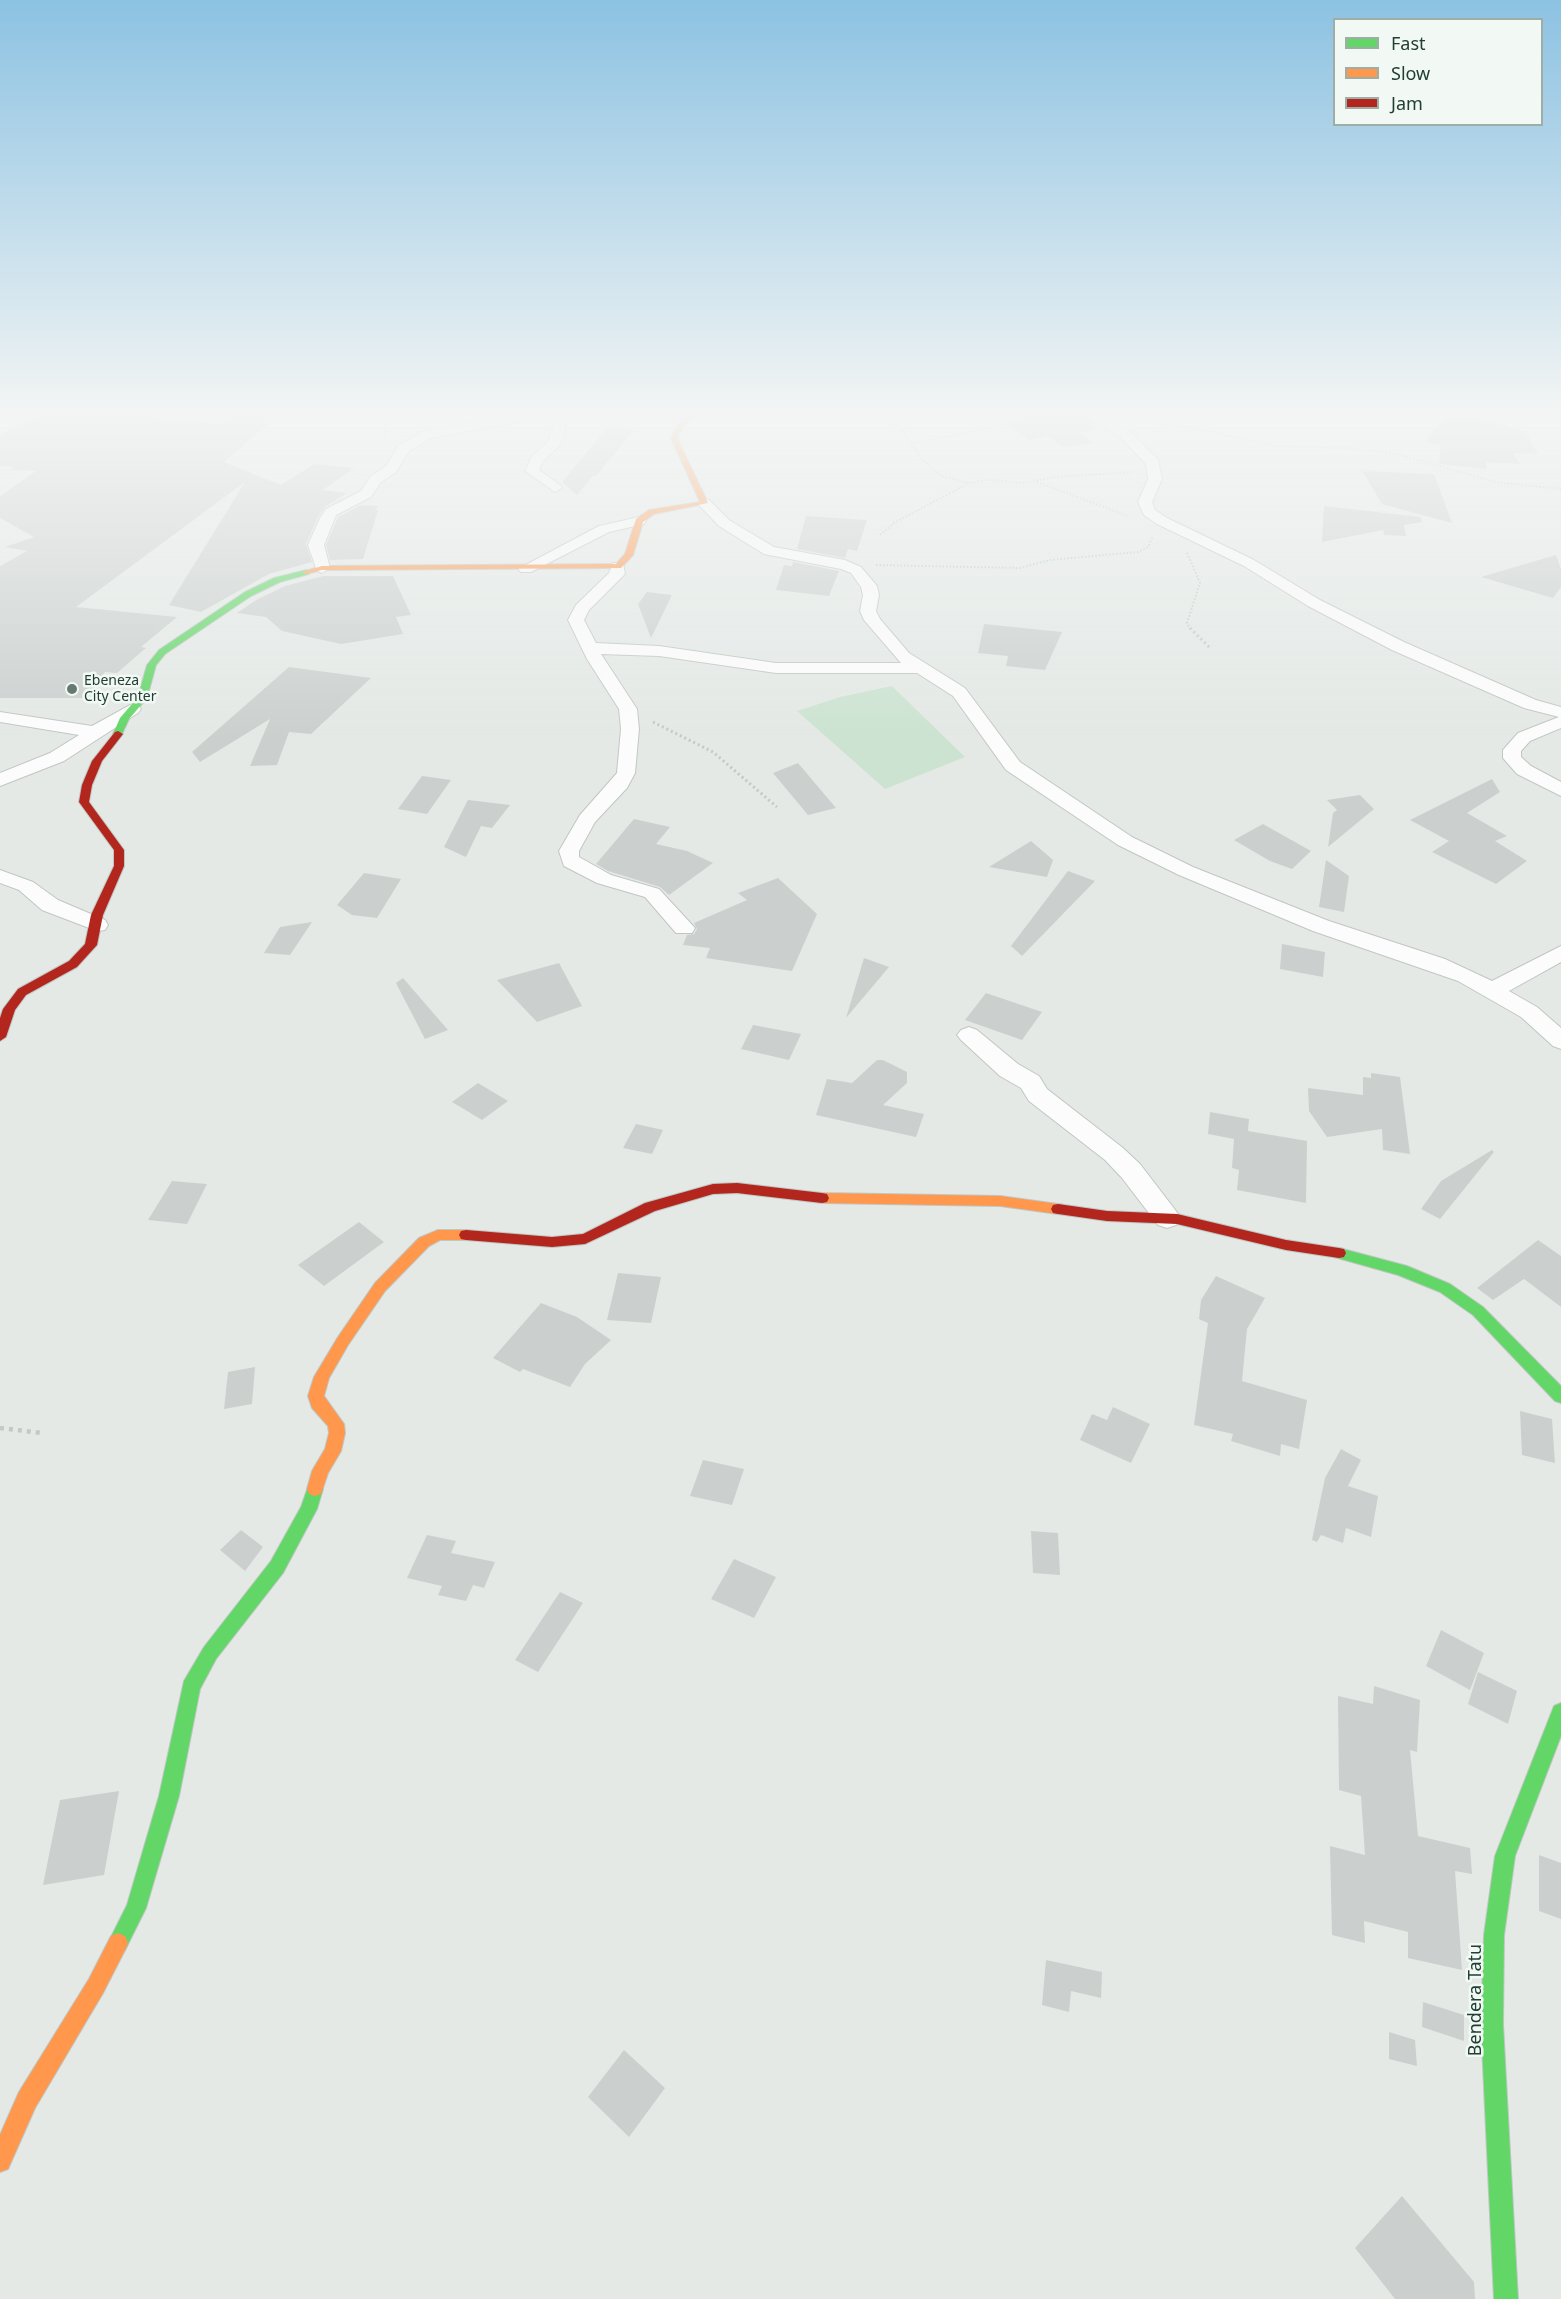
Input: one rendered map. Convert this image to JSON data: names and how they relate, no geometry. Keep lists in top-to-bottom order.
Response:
{
  "streets": {
    "street": ["Bendera Tatu"]
  },
  "places": ["Ebeneza City Center"],
  "legend": ["Fast", "Slow", "Jam"]
}
